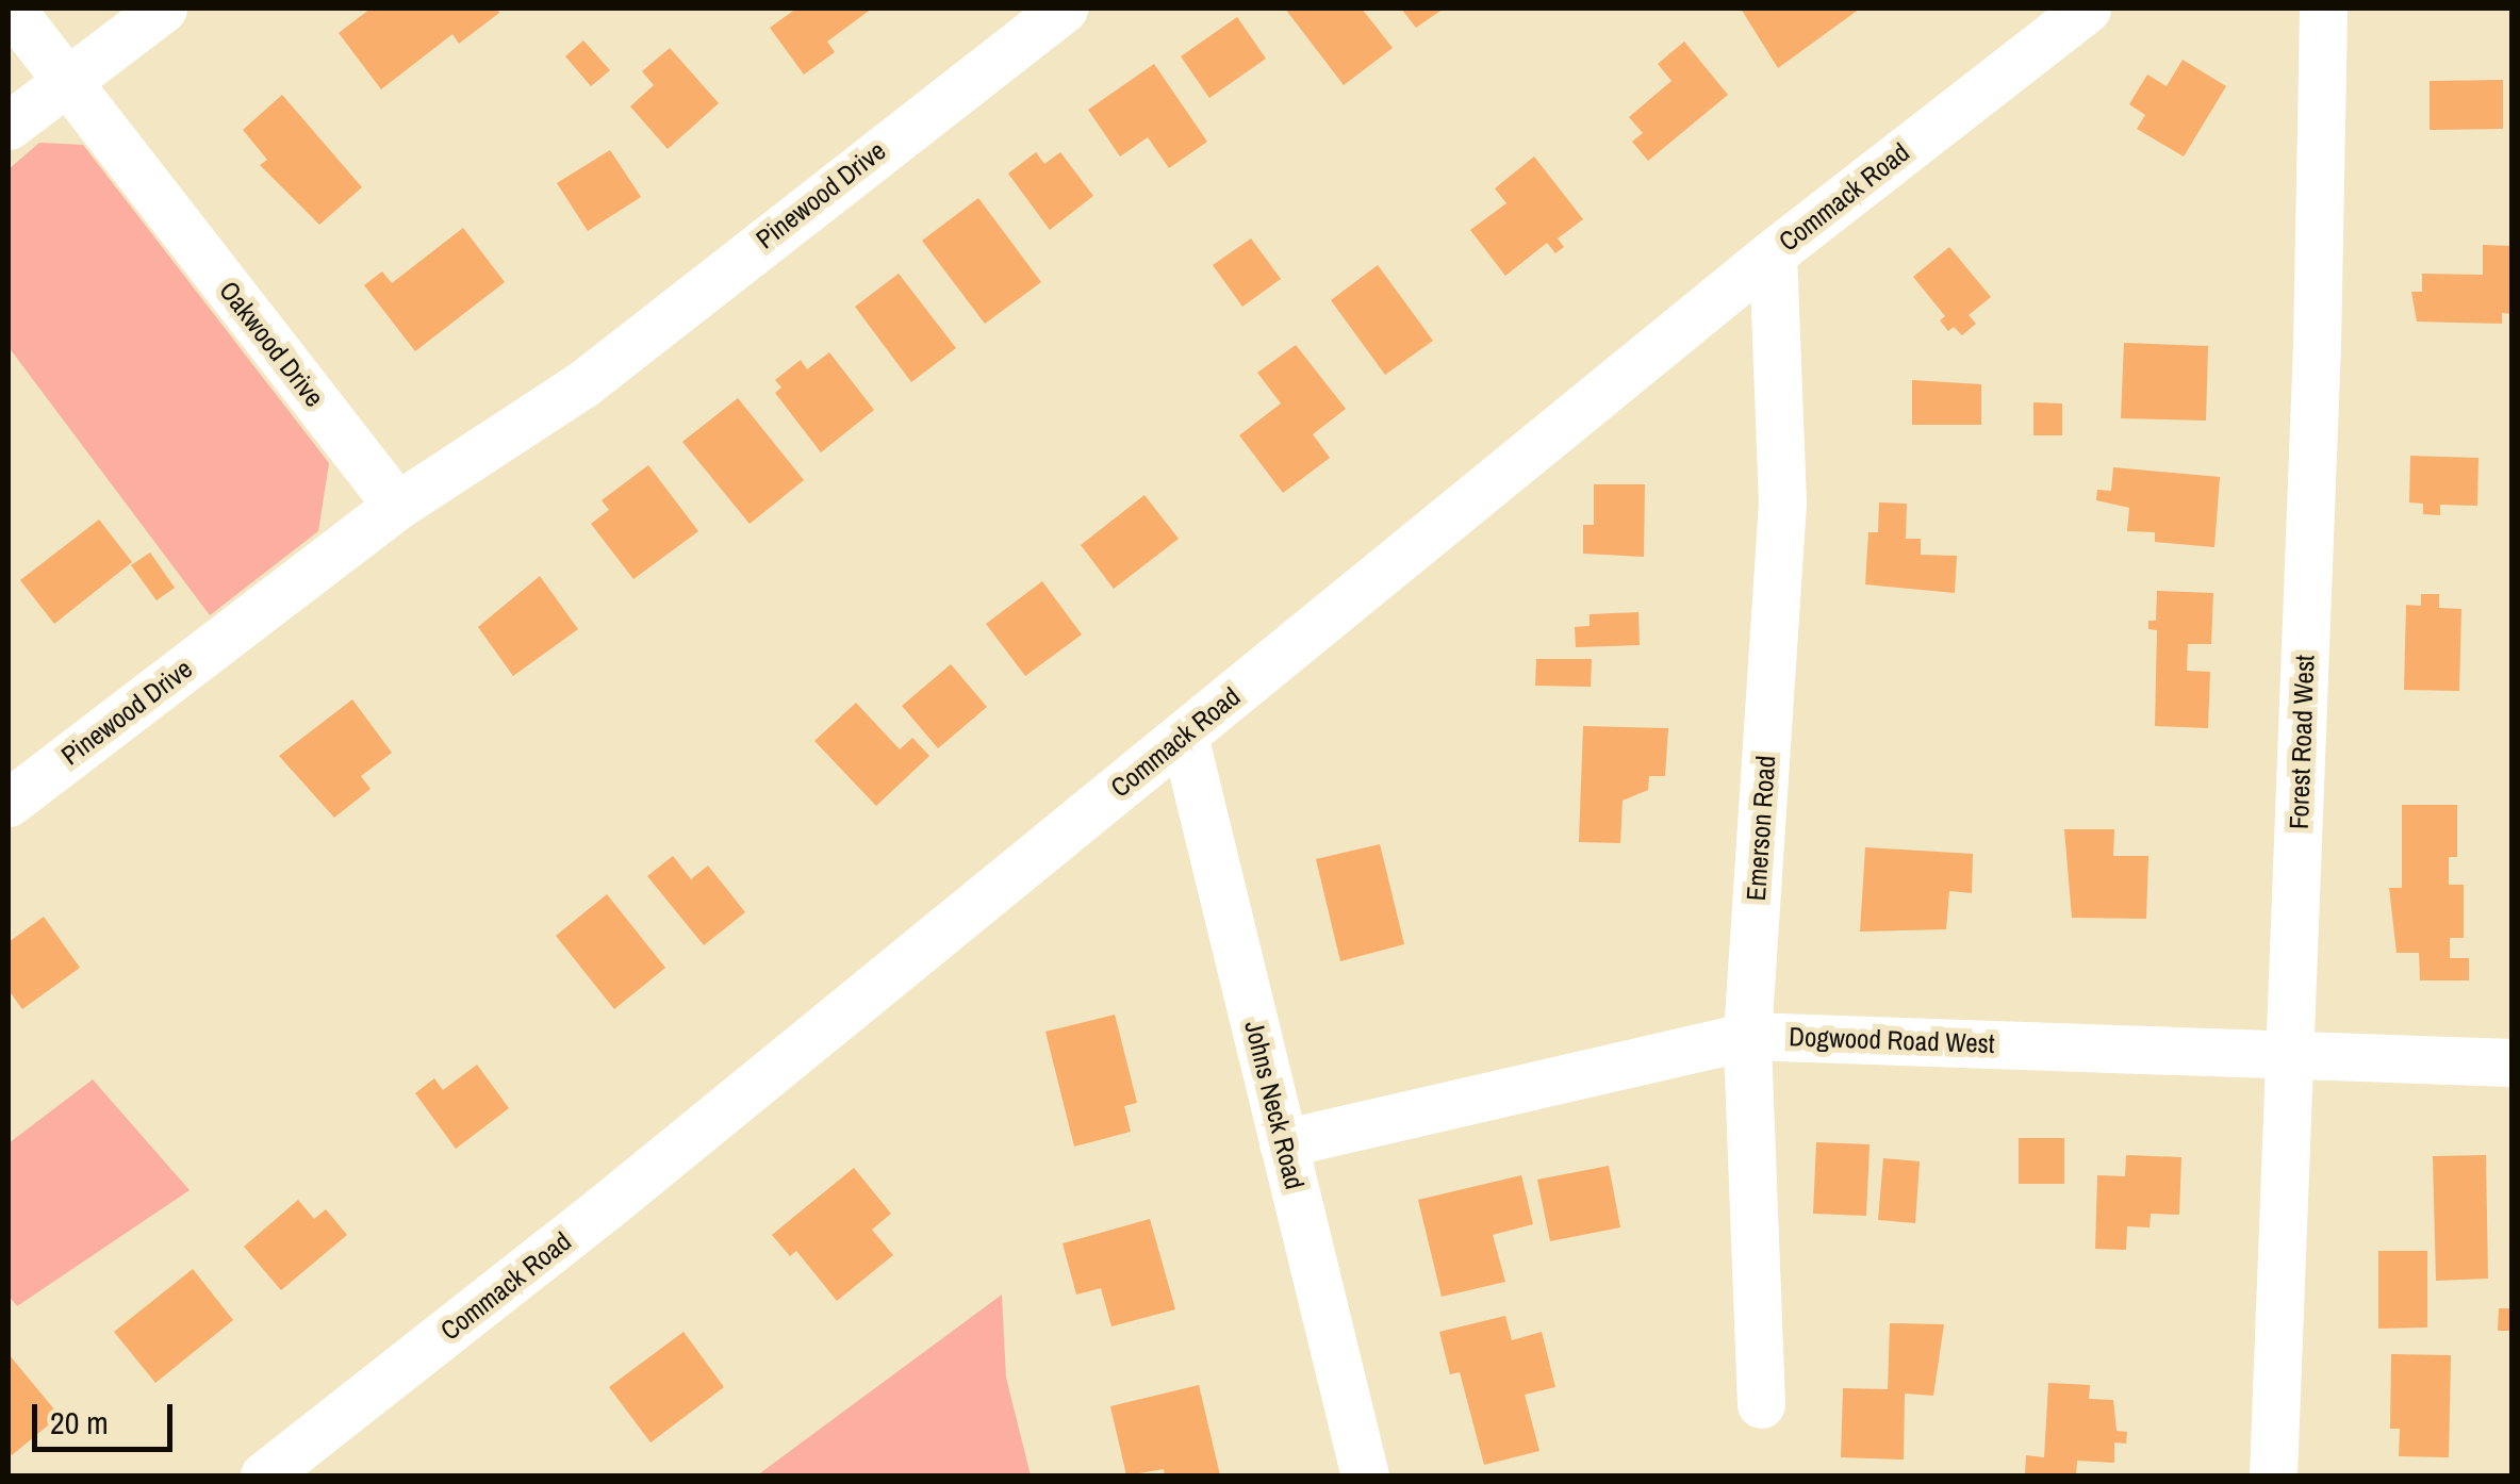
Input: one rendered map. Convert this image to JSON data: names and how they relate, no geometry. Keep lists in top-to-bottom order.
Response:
{
  "streets": {
    "street": [
      "Pinewood Drive",
      "Commack Road",
      "Oakwood Drive",
      "Forest Road West",
      "Emerson Road",
      "Dogwood Road West",
      "Johns Neck Road"
    ]
  },
  "crossings": [
    ["Pinewood Drive", "Oakwood Drive"],
    ["Commack Road", "Emerson Road"],
    ["Commack Road", "Johns Neck Road"],
    ["Forest Road West", "Dogwood Road West"],
    ["Emerson Road", "Dogwood Road West"],
    ["Dogwood Road West", "Johns Neck Road"]
  ],
  "scale_bar": "20 m"
}
